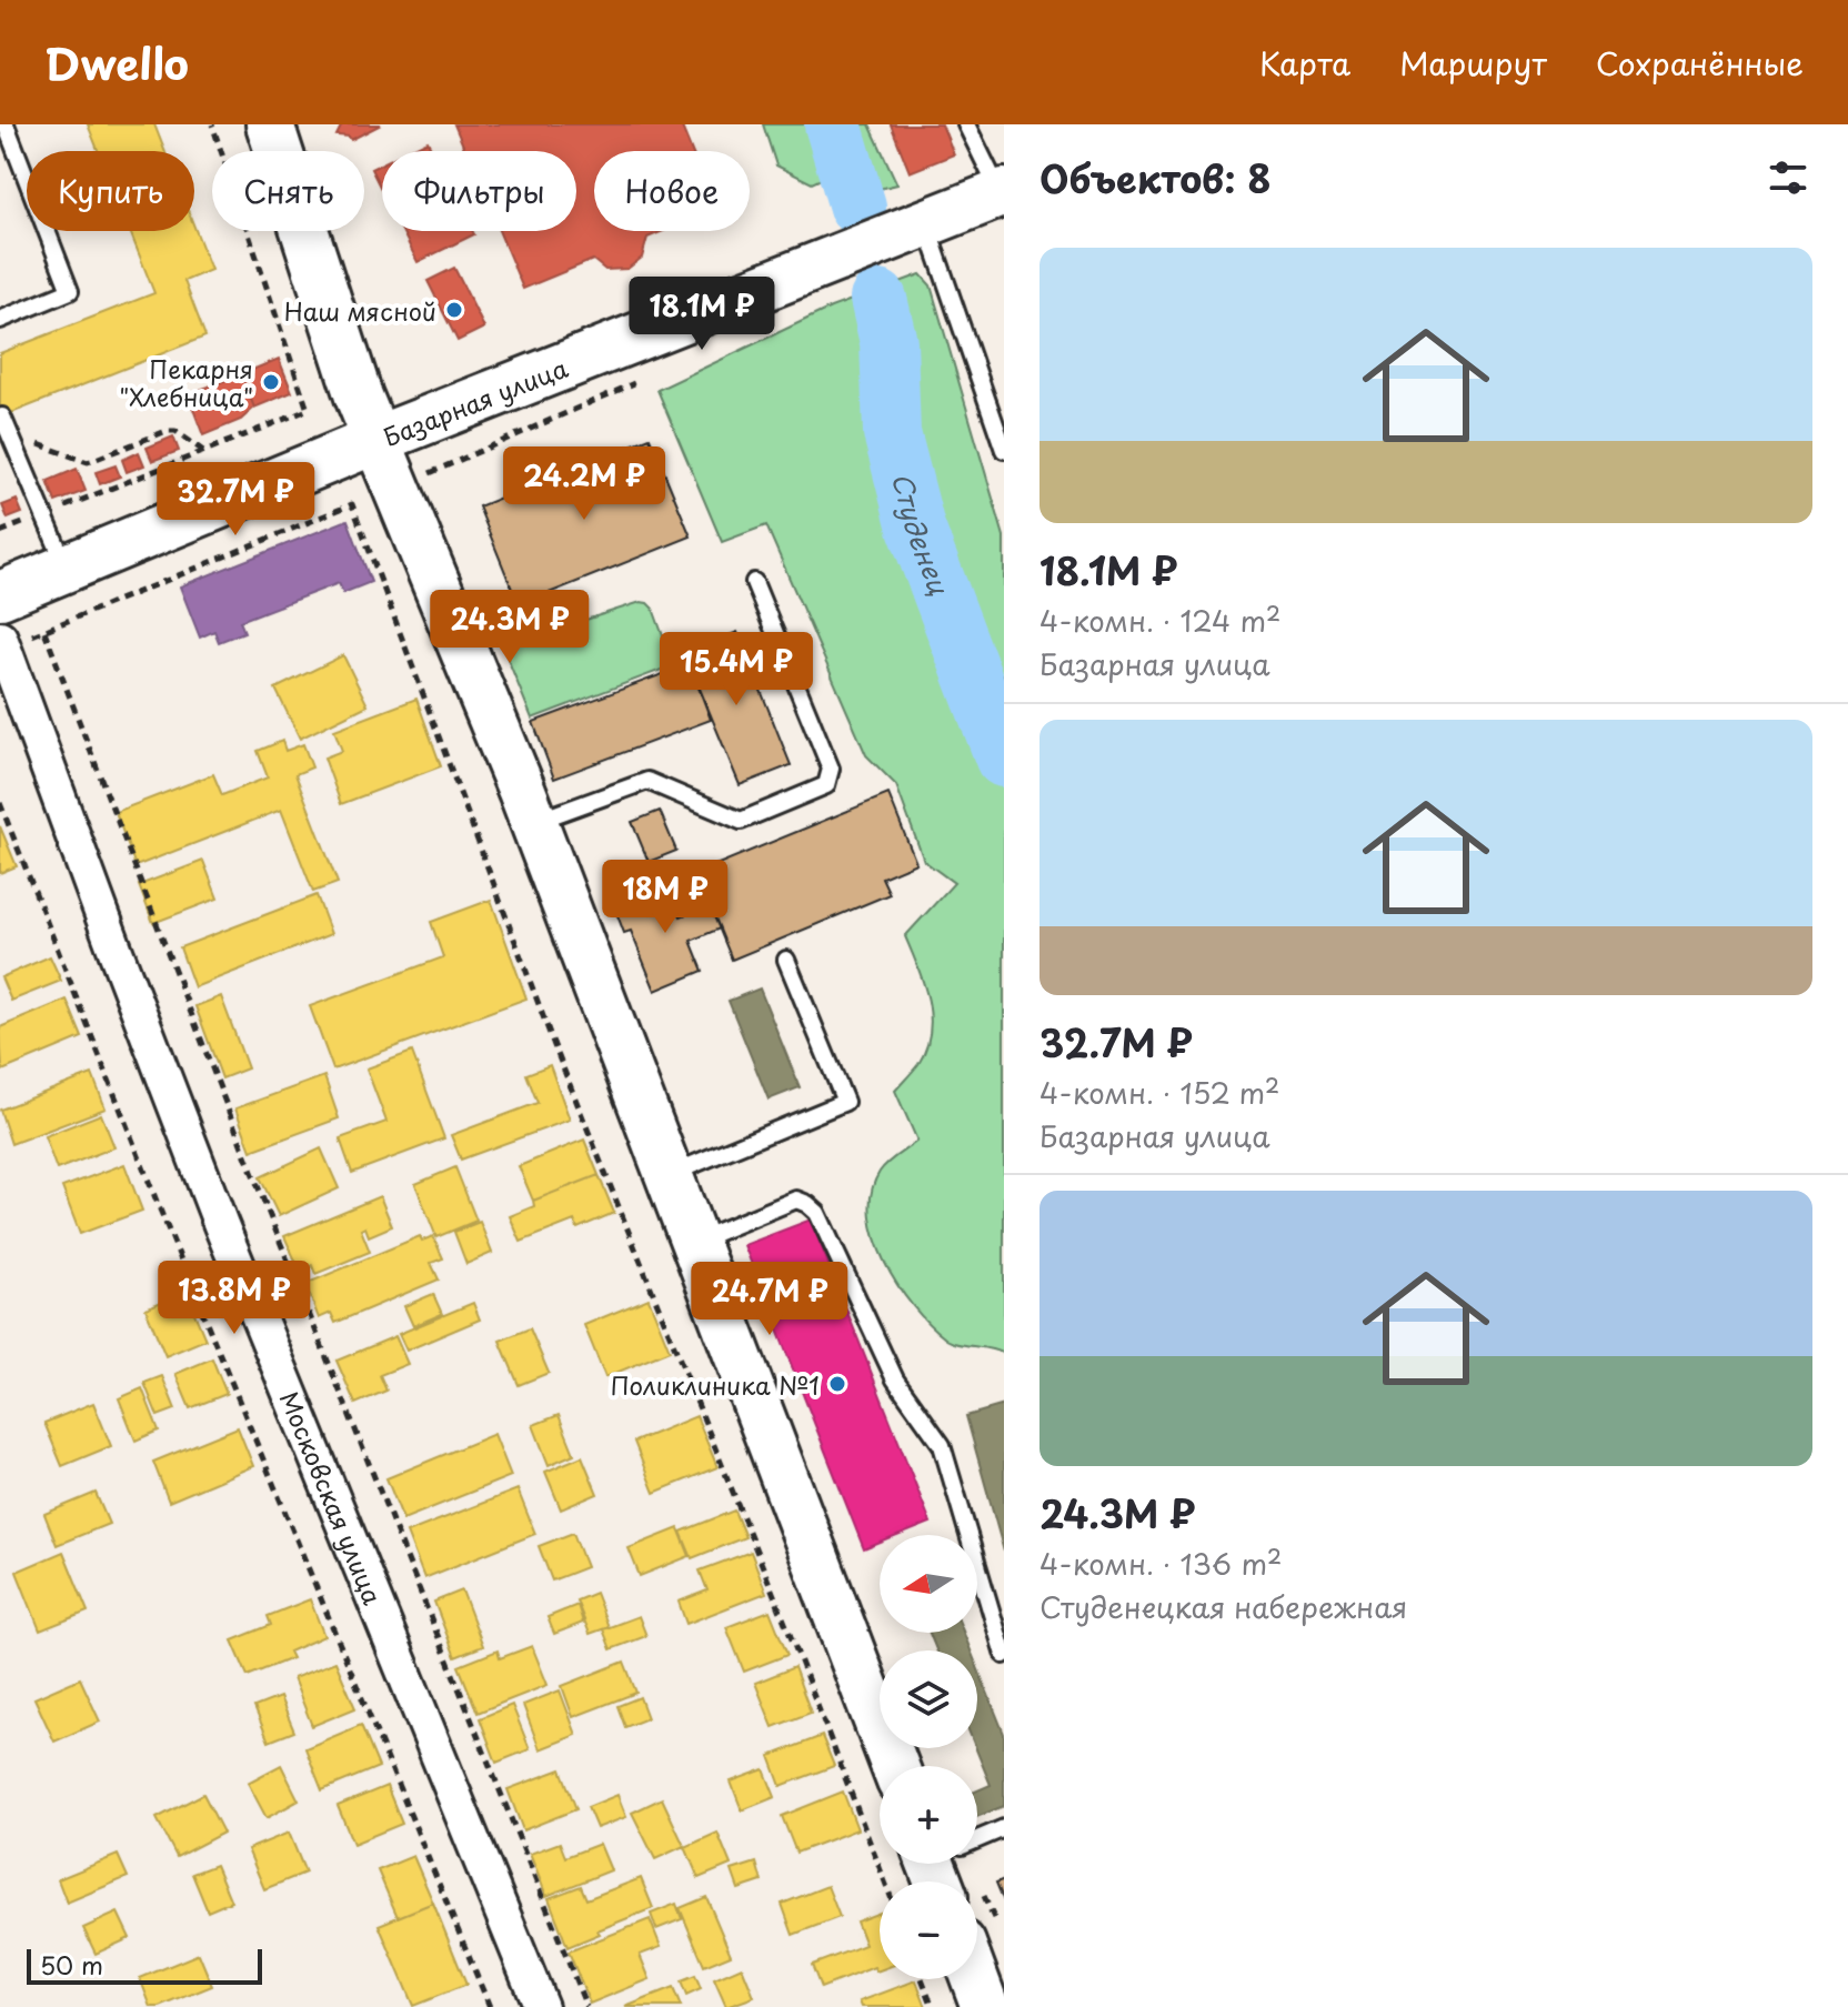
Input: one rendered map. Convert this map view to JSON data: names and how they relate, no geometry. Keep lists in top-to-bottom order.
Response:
{
  "streets": {
    "street": ["Базарная улица", "Московская улица"]
  },
  "water": ["Студенец"],
  "places": ["Наш мясной", "Пекарня \"Хлебница\"", "Поликлиника №1"],
  "scale_bar": "50 m",
  "north": "left",
  "page": {
    "header": "Dwello",
    "nav": ["Карта", "Маршрут", "Сохранённые"],
    "heading": "Объектов: 8",
    "chip": [
      "Купить",
      "Снять",
      "Фильтры",
      "Новое"
    ],
    "list": [
      {
        "name": "18.1M ₽",
        "note": "4-комн. · 124 m² · Базарная улица"
      },
      {
        "name": "32.7M ₽",
        "note": "4-комн. · 152 m² · Базарная улица"
      },
      {
        "name": "24.3M ₽",
        "note": "4-комн. · 136 m² · Студенецкая набережная"
      }
    ],
    "price": [
      "18.1M ₽",
      "24.2M ₽",
      "32.7M ₽",
      "24.3M ₽",
      "15.4M ₽",
      "18M ₽",
      "13.8M ₽",
      "24.7M ₽"
    ],
    "map_buttons": ["+", "−"],
    "scale": "50 m"
  }
}
